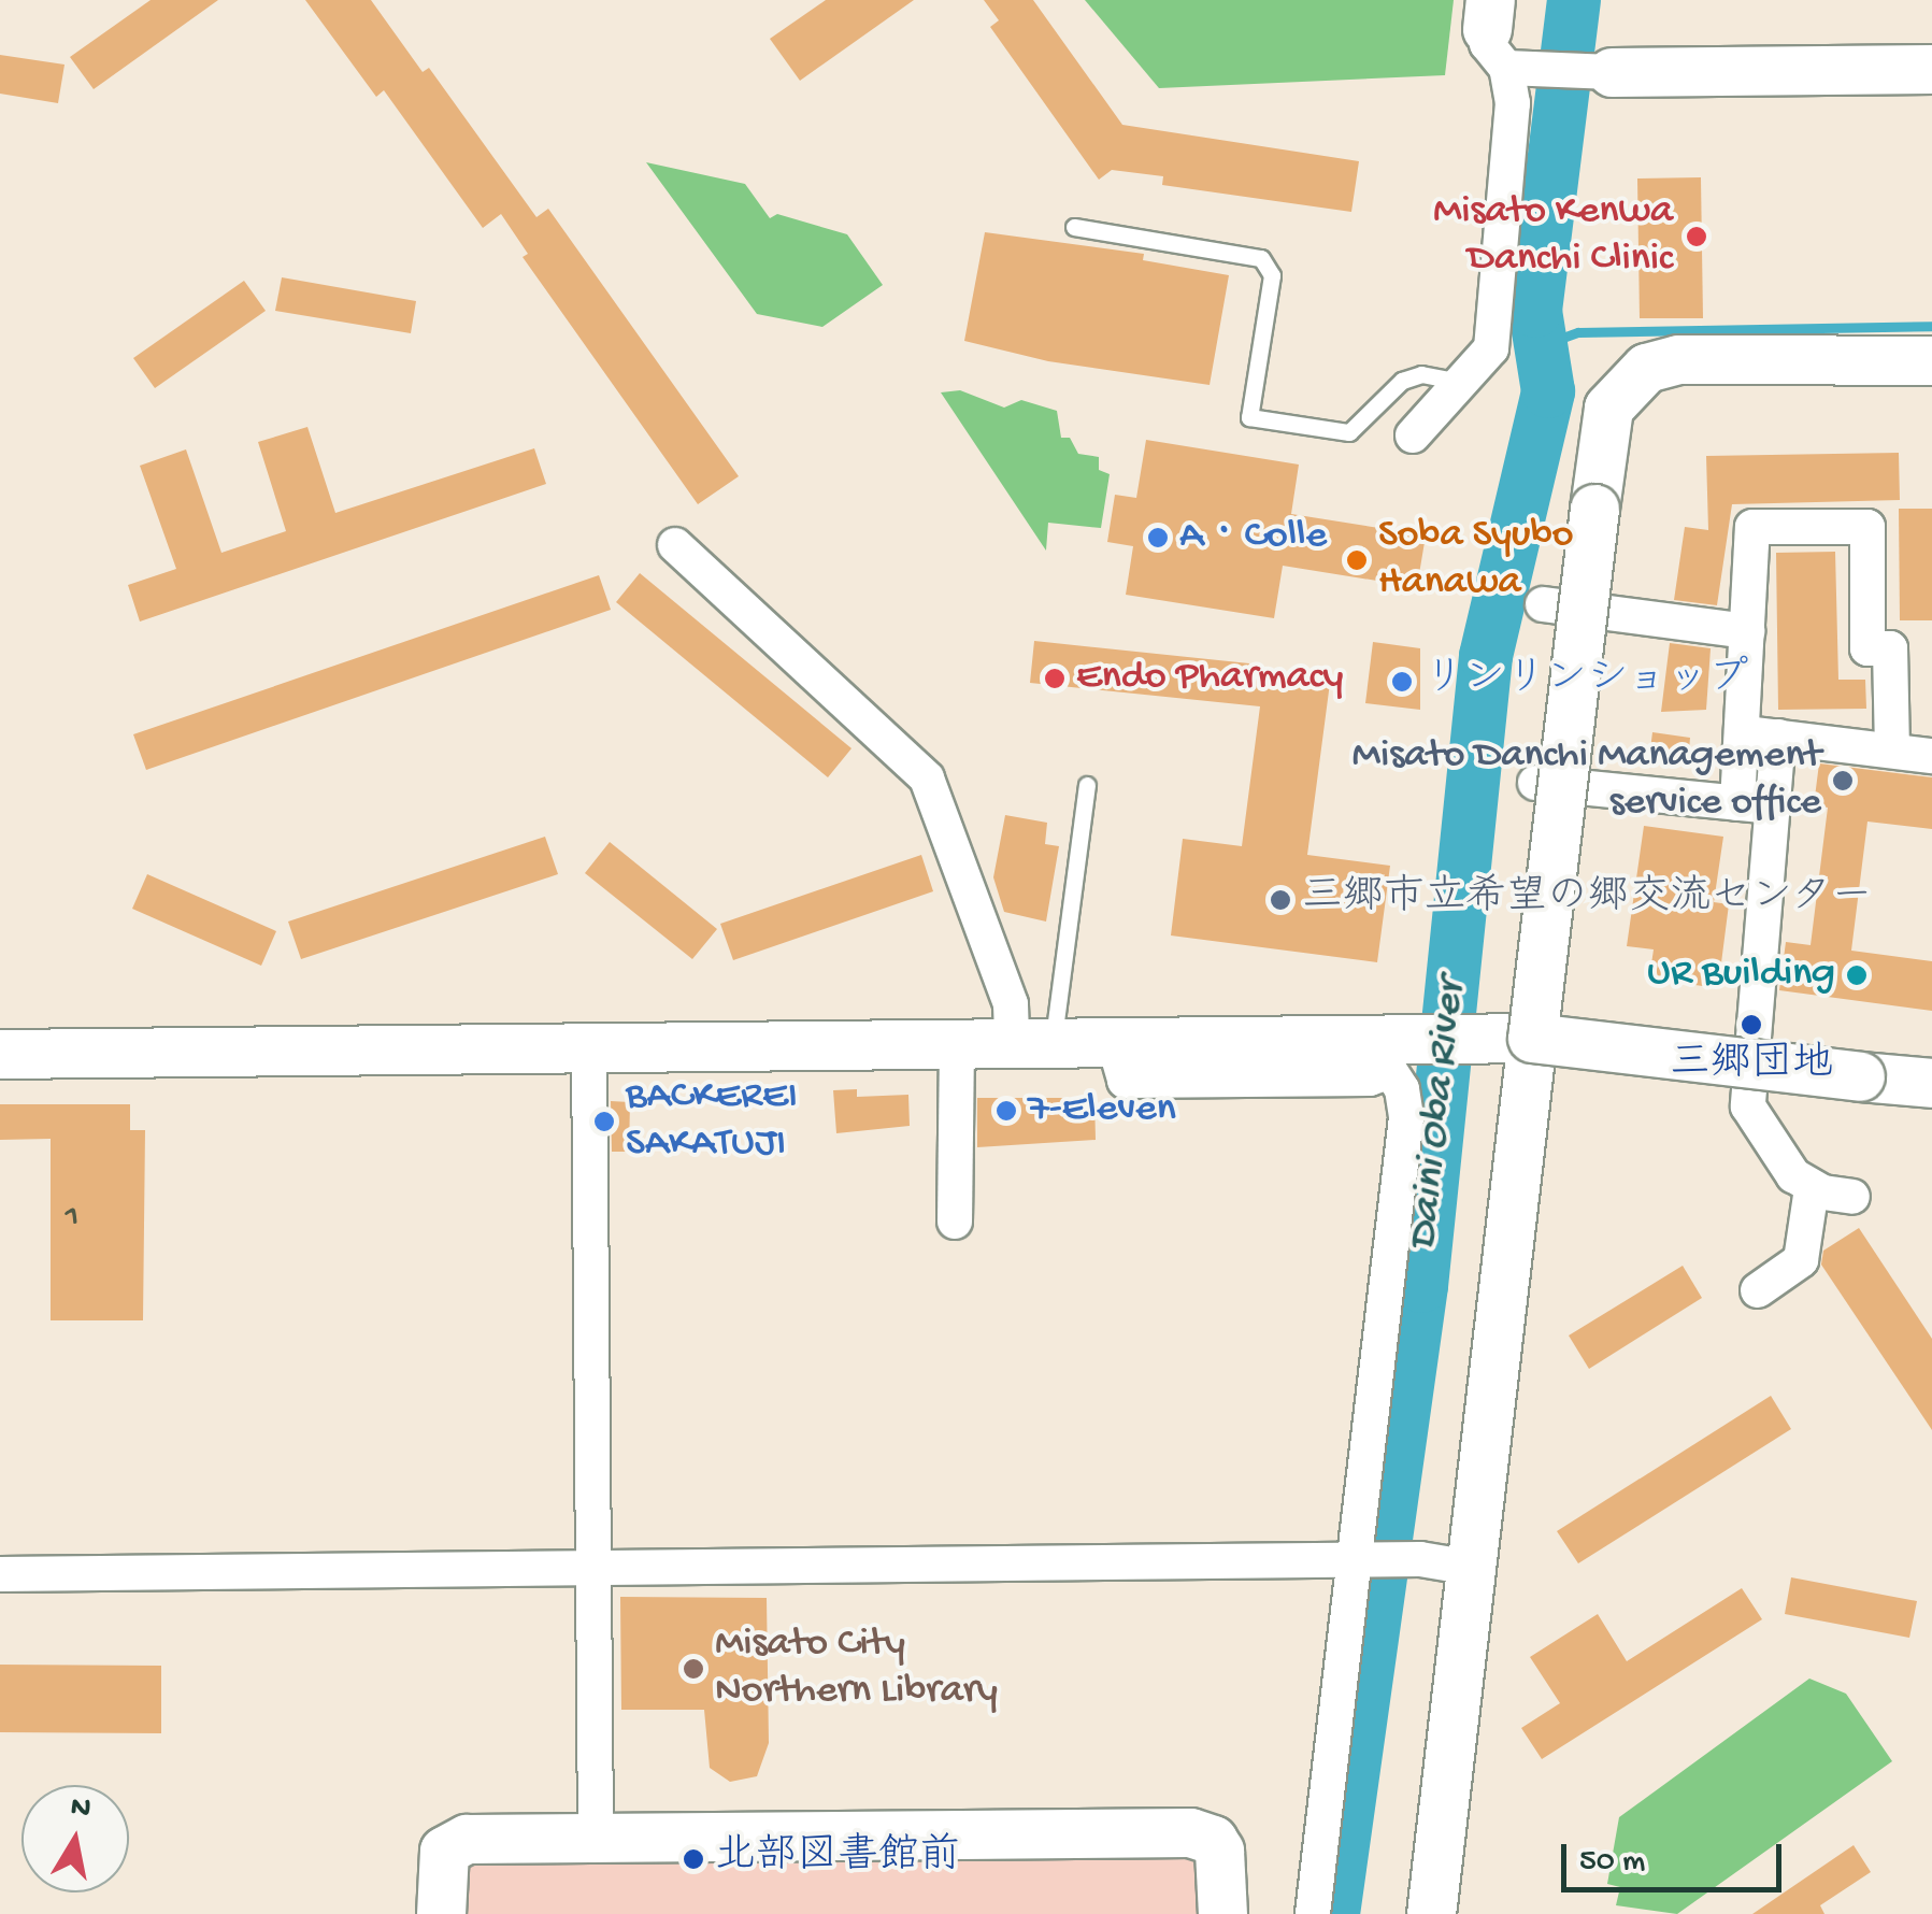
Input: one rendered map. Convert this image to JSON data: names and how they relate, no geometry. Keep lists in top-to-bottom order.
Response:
{
  "water": ["Daini Oba River"],
  "places": [
    "Misato Kenwa Danchi Clinic",
    "A・Colle",
    "Soba Syubo Hanawa",
    "Endo Pharmacy",
    "リンリンショップ",
    "Misato Danchi Management service office",
    "三郷市立希望の郷交流センター",
    "UR Building",
    "三郷団地",
    "7-Eleven",
    "BACKEREI SAKATUJI",
    "Misato City Northern Library",
    "北部図書館前"
  ],
  "house_numbers": ["1"],
  "scale_bar": "50 m",
  "north": "top"
}
